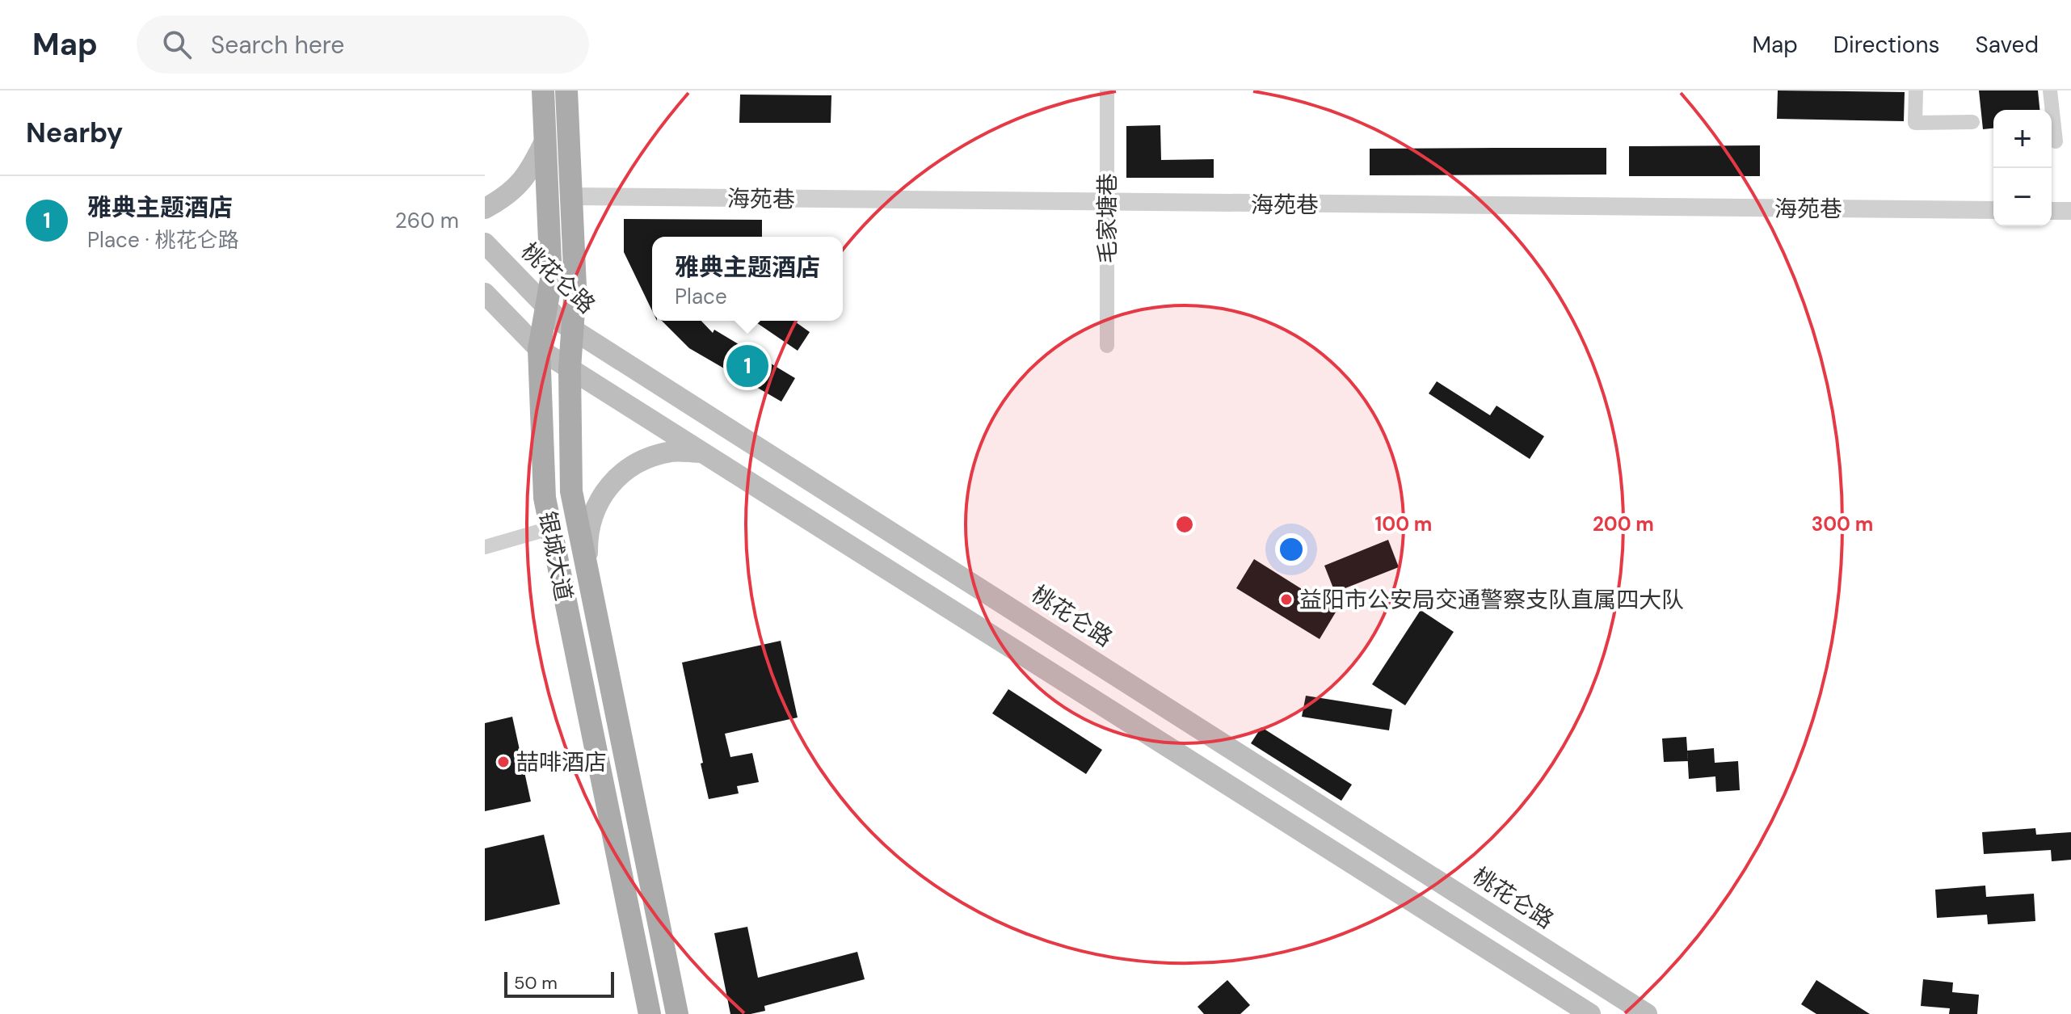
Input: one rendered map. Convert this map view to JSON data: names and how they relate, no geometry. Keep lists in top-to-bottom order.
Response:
{
  "streets": {
    "main road": ["桃花仑路", "银城大道"],
    "street": ["海苑巷", "毛家塘巷"]
  },
  "crossings": [
    ["海苑巷", "毛家塘巷"],
    ["海苑巷", "银城大道"],
    ["桃花仑路", "银城大道"]
  ],
  "places": ["益阳市公安局交通警察支队直属四大队", "喆啡酒店"],
  "scale_bar": "50 m",
  "page": {
    "header": "Map",
    "search": "Search here",
    "nav": ["Map", "Directions", "Saved"],
    "heading": "Nearby",
    "map_buttons": ["+", "−"],
    "list": [
      {
        "mark": "1",
        "name": "雅典主题酒店",
        "note": "Place · 桃花仑路",
        "value": "260 m"
      }
    ],
    "popup": ["雅典主题酒店", "Place"],
    "pins": "1",
    "scale": "50 m"
  },
  "rings": ["100 m", "200 m", "300 m"]
}
